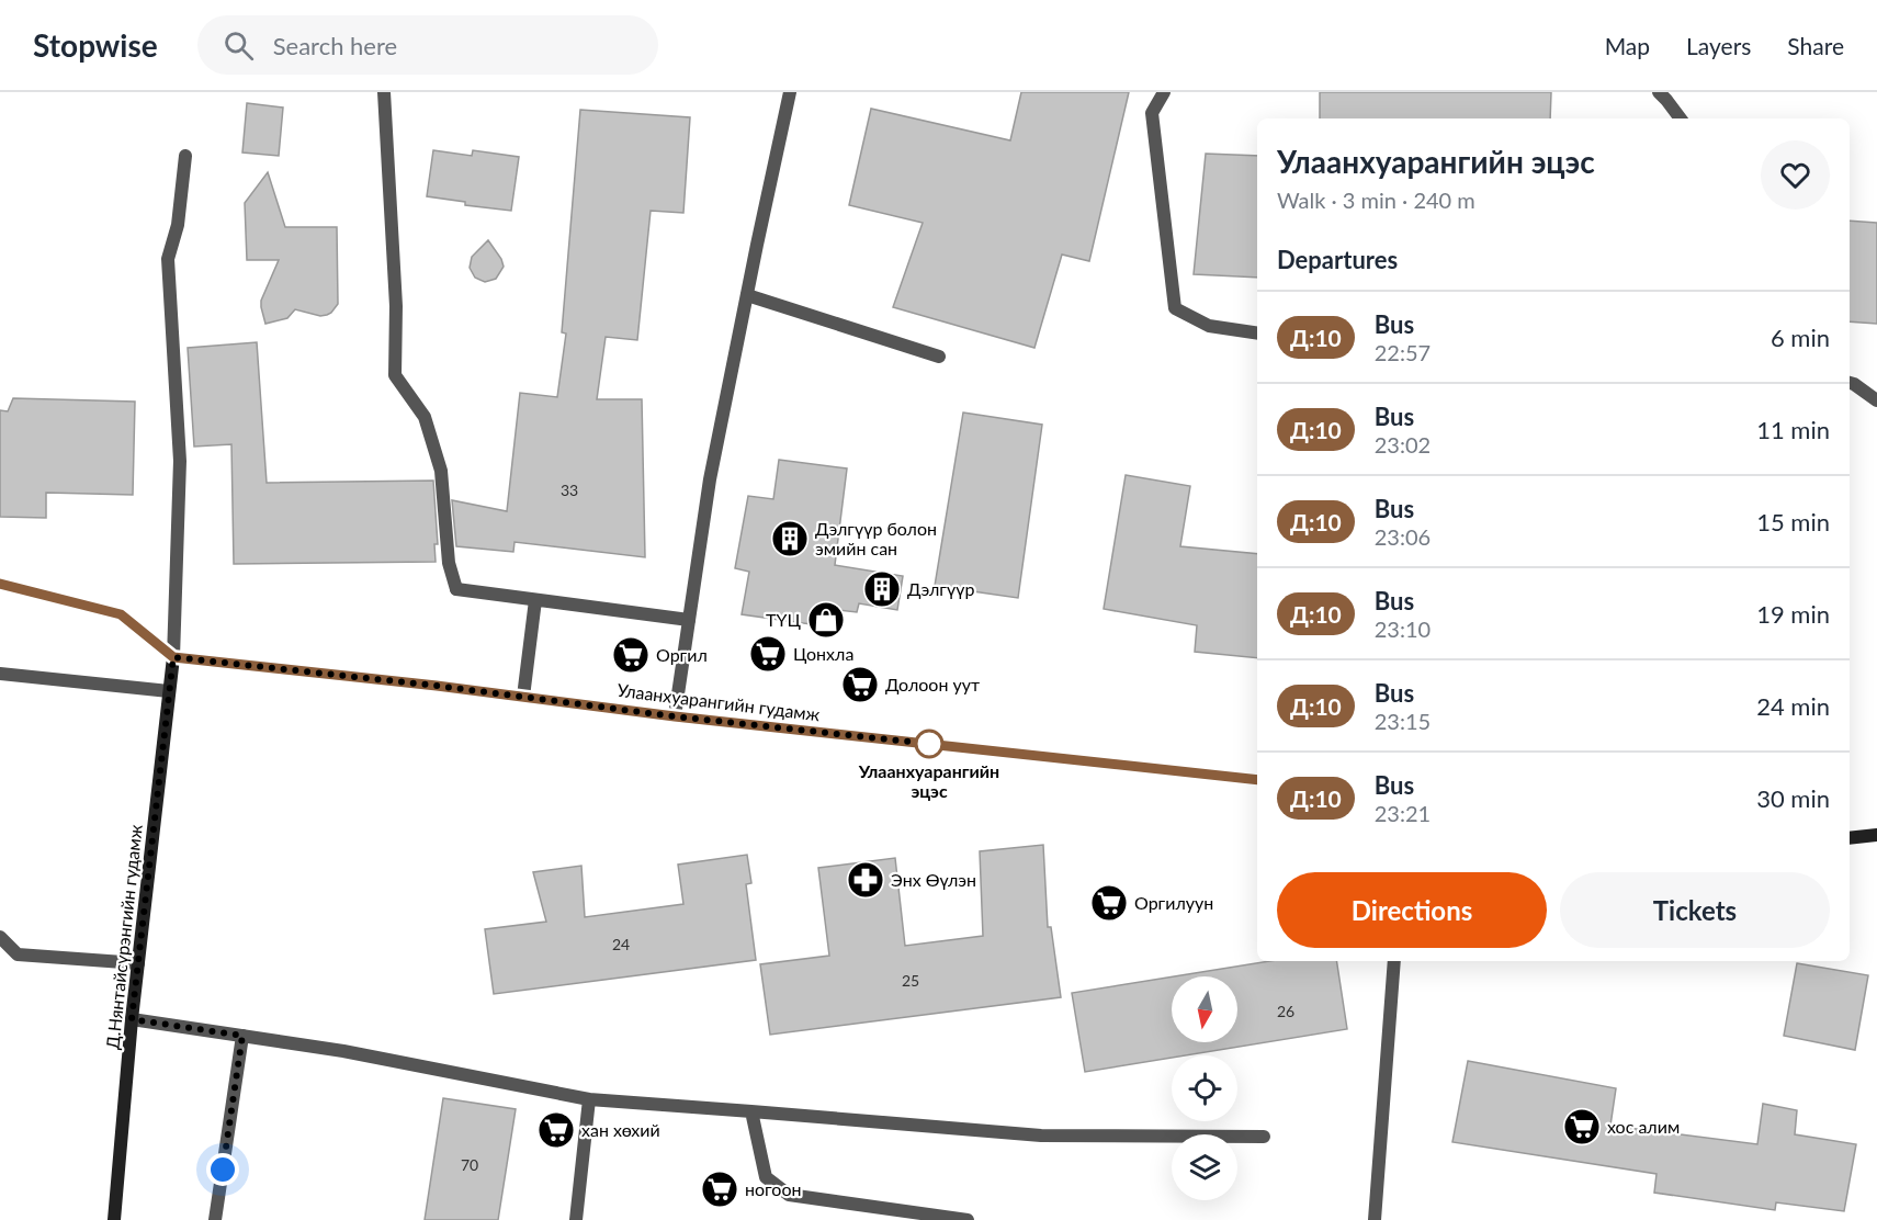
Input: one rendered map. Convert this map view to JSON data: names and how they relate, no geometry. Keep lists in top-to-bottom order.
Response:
{
  "streets": {
    "main road": ["Улаанхуарангийн гудамж", "Д.Нянтайсүрэнгийн гудамж"]
  },
  "crossings": [
    ["Улаанхуарангийн гудамж", "Д.Нянтайсүрэнгийн гудамж"]
  ],
  "places": {
    "building": ["Дэлгүүр болон эмийн сан", "Дэлгүүр"],
    "shop": ["ТҮЦ"],
    "supermarket": [
      "Цонхла",
      "Оргил",
      "Долоон уут",
      "Оргилуун",
      "хос алим",
      "хан хөхий",
      "ногоон"
    ],
    "other": ["Улаанхуарангийн эцэс"],
    "pharmacy": ["Энх Өүлэн"]
  },
  "lines": ["bus line Д:10"],
  "house_numbers": [
    "33",
    "24",
    "25",
    "26",
    "70"
  ],
  "north": "bottom",
  "page": {
    "header": "Stopwise",
    "search": "Search here",
    "nav": ["Map", "Layers", "Share"],
    "heading": [
      ["Улаанхуарангийн эцэс", "Walk · 3 min · 240 m"],
      "Departures"
    ],
    "list": [
      {
        "mark": "Д:10",
        "name": "Bus",
        "note": "22:57",
        "value": "6 min"
      },
      {
        "mark": "Д:10",
        "name": "Bus",
        "note": "23:02",
        "value": "11 min"
      },
      {
        "mark": "Д:10",
        "name": "Bus",
        "note": "23:06",
        "value": "15 min"
      },
      {
        "mark": "Д:10",
        "name": "Bus",
        "note": "23:10",
        "value": "19 min"
      },
      {
        "mark": "Д:10",
        "name": "Bus",
        "note": "23:15",
        "value": "24 min"
      },
      {
        "mark": "Д:10",
        "name": "Bus",
        "note": "23:21",
        "value": "30 min"
      }
    ],
    "buttons": ["Directions", "Tickets"]
  }
}
